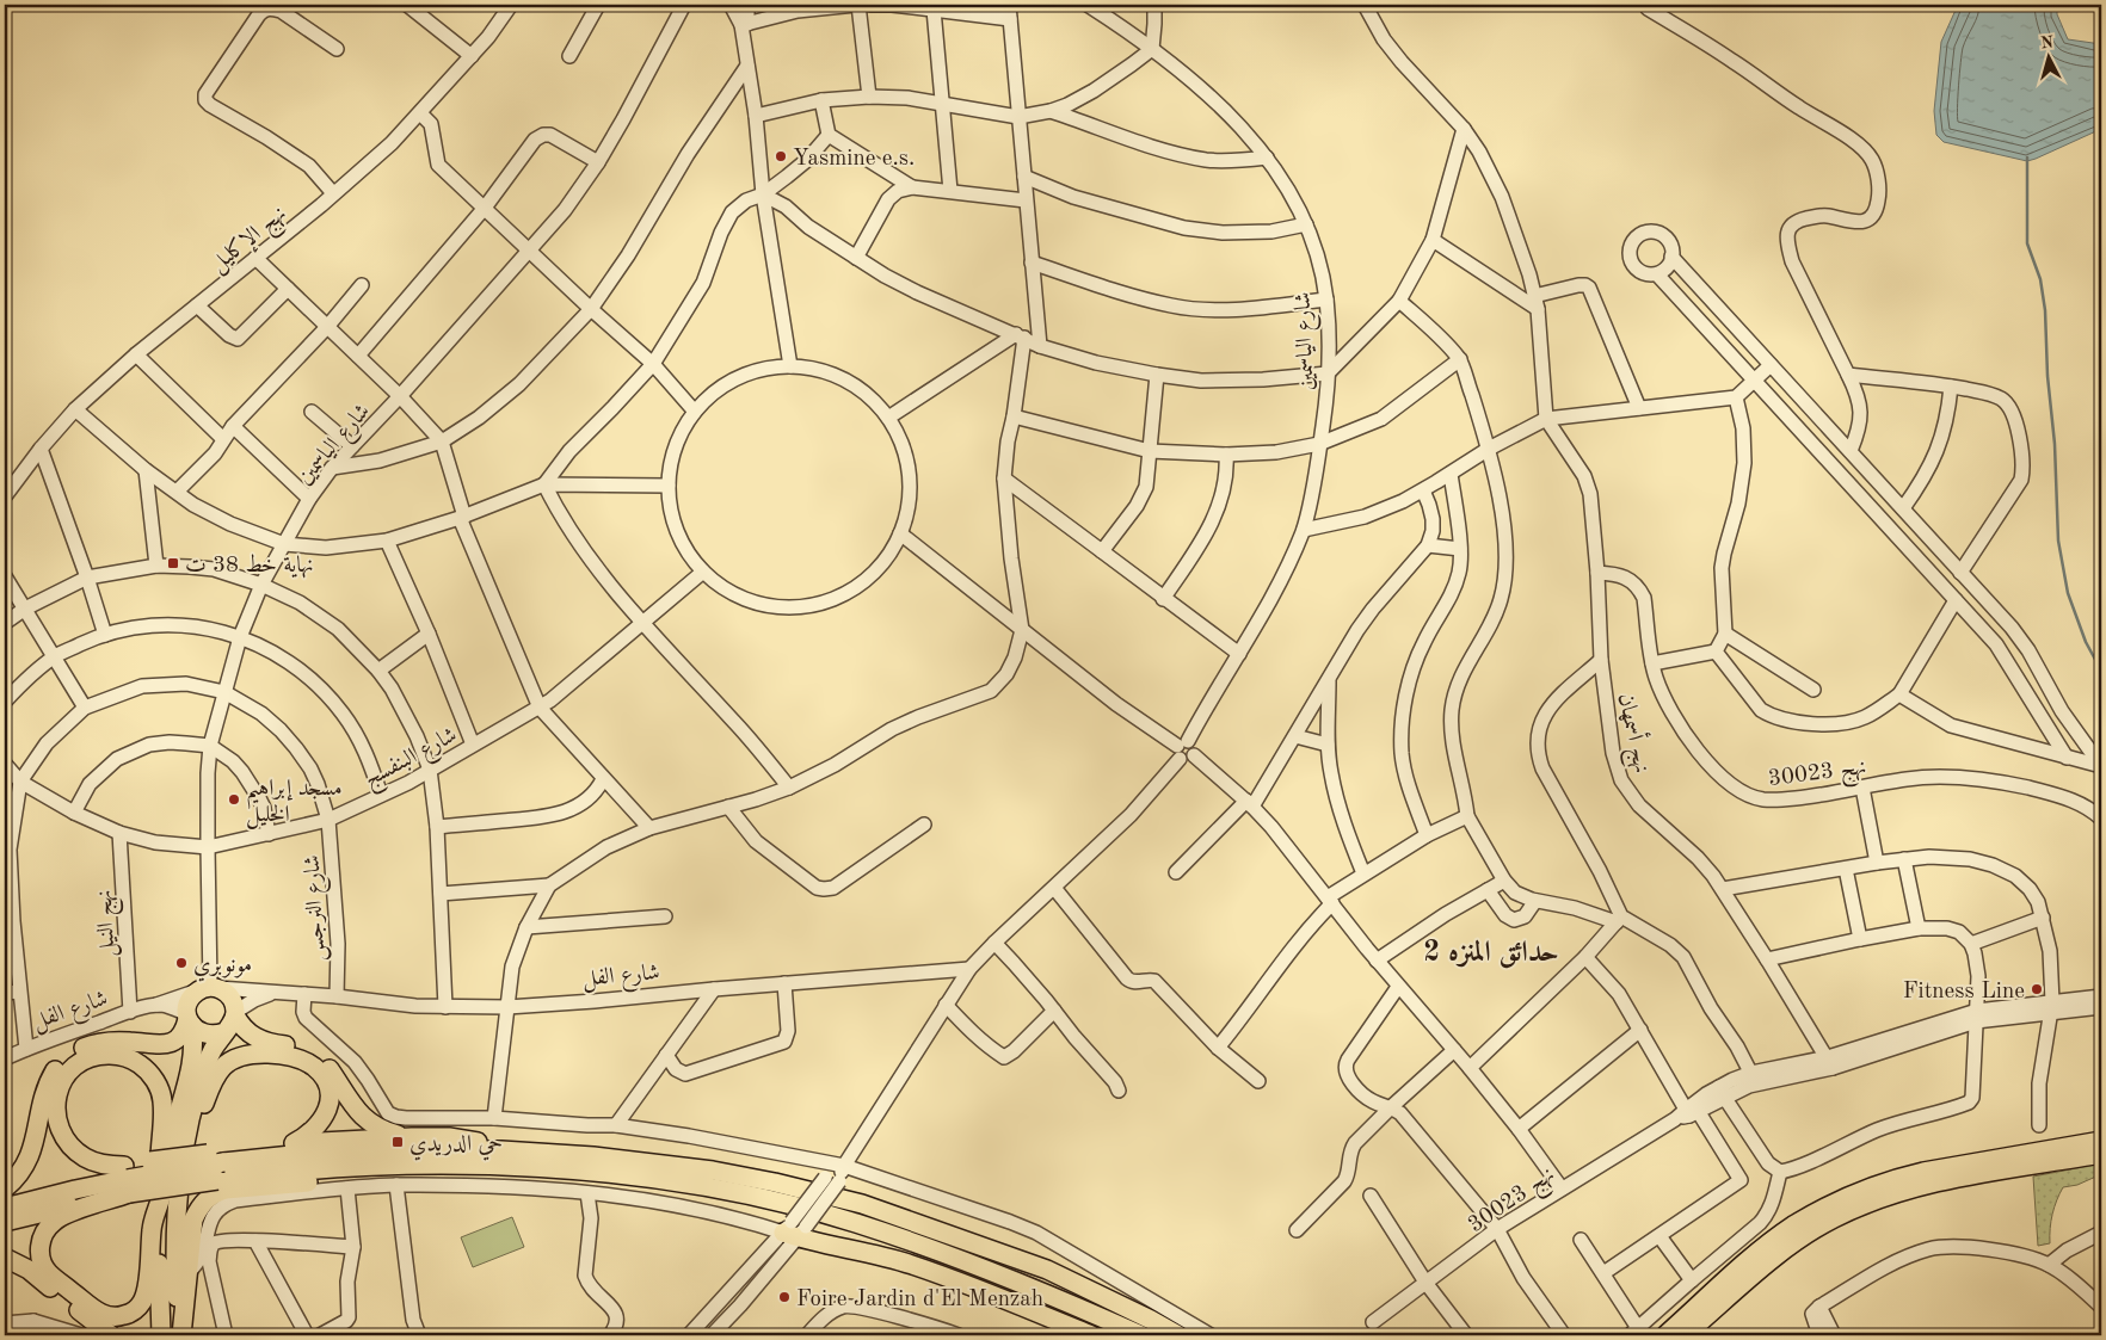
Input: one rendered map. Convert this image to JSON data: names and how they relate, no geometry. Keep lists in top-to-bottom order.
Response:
{
  "streets": {
    "street": [
      "نهج الإكليل",
      "شارع الياسمين",
      "نهج أسمهان",
      "شارع البنفسج",
      "نهج 30023",
      "شارع النرجس",
      "نهج النيل",
      "شارع الفل"
    ]
  },
  "crossings": [
    ["شارع الياسمين", "شارع البنفسج"],
    ["شارع الياسمين", "شارع النرجس"],
    ["شارع الياسمين", "شارع الفل"],
    ["نهج أسمهان", "نهج 30023"],
    ["شارع البنفسج", "شارع النرجس"],
    ["شارع البنفسج", "نهج النيل"],
    ["شارع النرجس", "شارع الفل"],
    ["نهج النيل", "شارع الفل"]
  ],
  "districts": ["حدائق المنزه 2"],
  "places": {
    "other": [
      "Yasmine e.s.",
      "مسجد إبراهيم الخليل",
      "مونوبري",
      "Fitness Line",
      "Foire Jardin d'El Menzah"
    ],
    "transit": ["نهاية خط 38 ت", "حي الدريدي"]
  },
  "north": "top"
}
